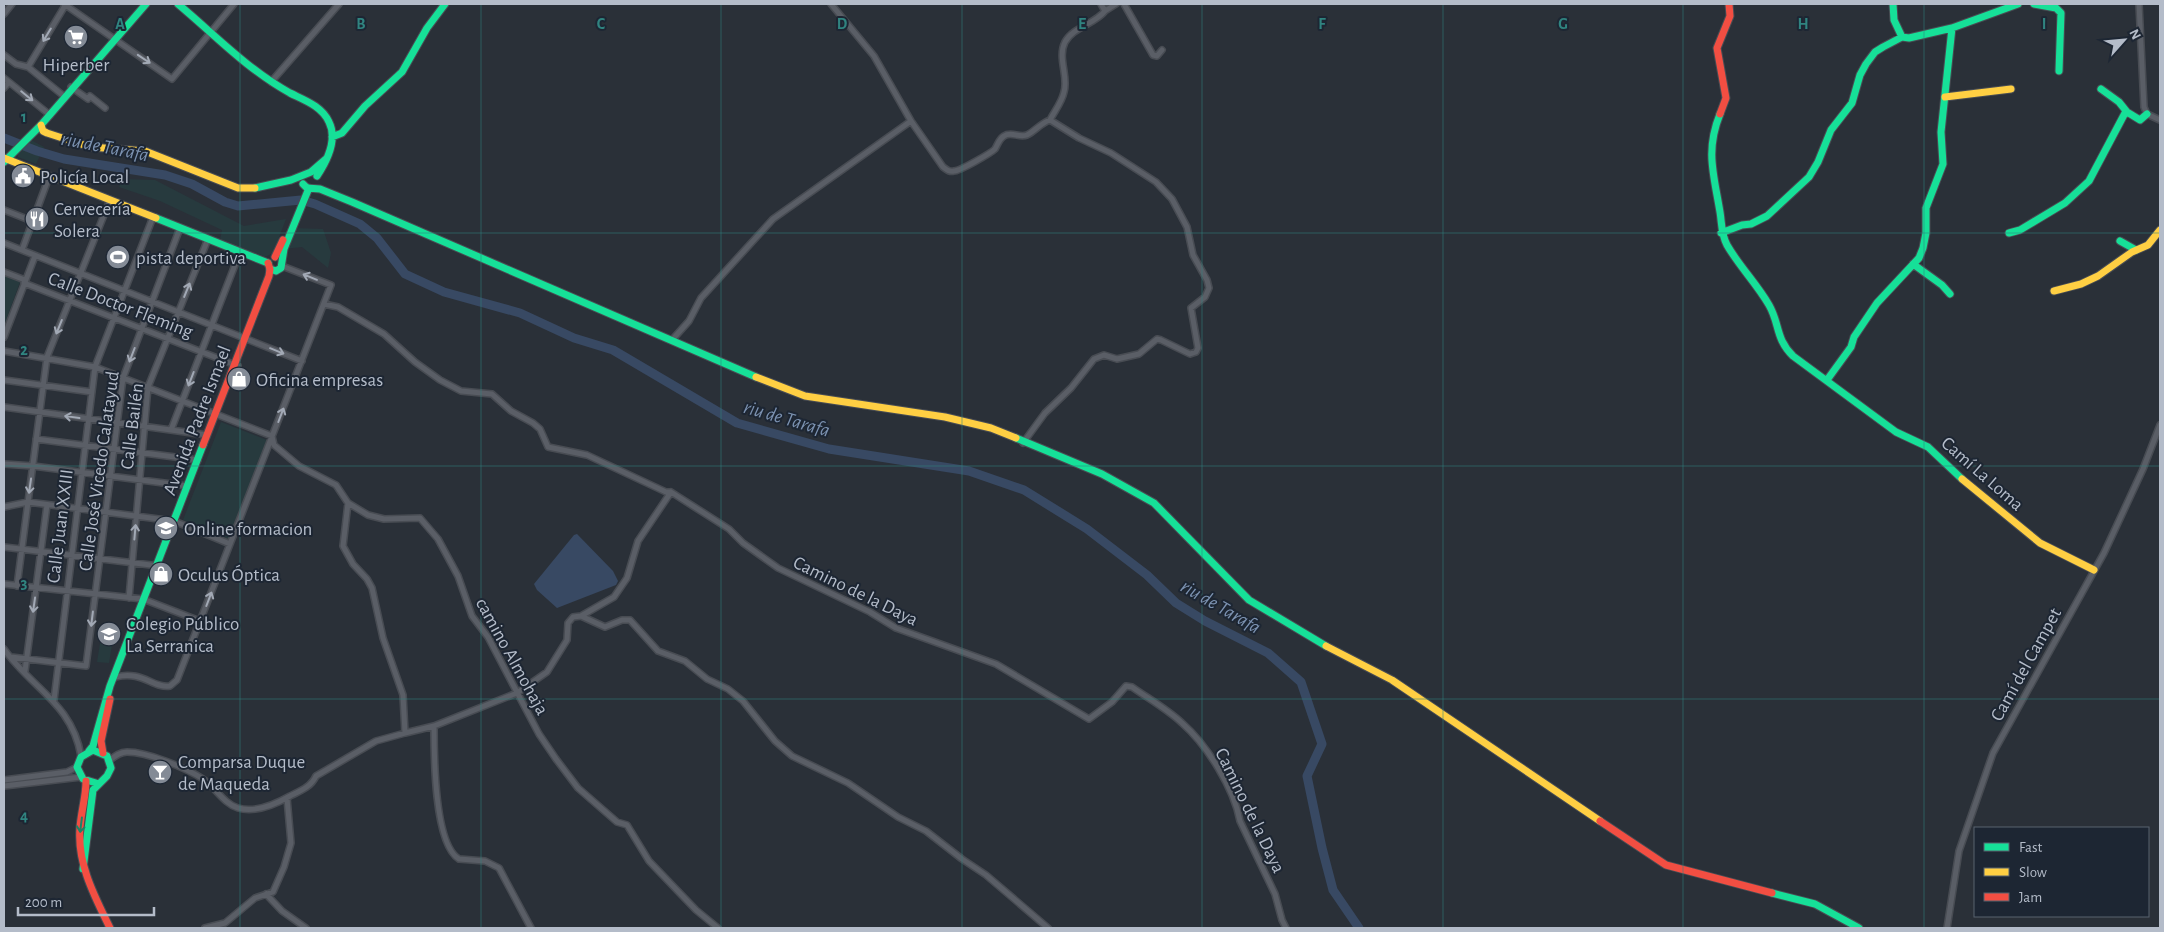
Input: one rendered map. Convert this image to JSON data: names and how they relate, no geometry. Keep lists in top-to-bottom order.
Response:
{
  "streets": {
    "main road": ["Avenida Padre Ismael", "Camí La Loma"],
    "street": [
      "Calle Doctor Fleming",
      "Calle Bailén",
      "Calle José Vicedo Calatayud",
      "Calle Juan XXIII",
      "Camino de la Daya",
      "camino Almohaja",
      "Camí del Campet"
    ]
  },
  "crossings": [
    ["Calle Doctor Fleming", "Avenida Padre Ismael"],
    ["Calle Doctor Fleming", "Calle Bailén"],
    ["Calle Doctor Fleming", "Calle José Vicedo Calatayud"],
    ["Calle Doctor Fleming", "Calle Juan XXIII"],
    ["Calle José Vicedo Calatayud", "Calle Juan XXIII"],
    ["Camí La Loma", "Camí del Campet"]
  ],
  "water": ["riu de Tarafa"],
  "places": {
    "supermarket": ["Hiperber"],
    "public building": ["Policía Local"],
    "restaurant": ["Cervecería Solera"],
    "sports": ["pista deportiva"],
    "shop": ["Oficina empresas", "Oculus Óptica"],
    "school or university": ["Online formacion", "Colegio Público La Serranica"],
    "bar": ["Comparsa Duque de Maqueda"]
  },
  "legend": ["Fast", "Slow", "Jam"],
  "scale_bar": "200 m",
  "north": "top right",
  "grid": {
    "columns": [
      "A",
      "B",
      "C",
      "D",
      "E",
      "F",
      "G",
      "H",
      "I"
    ],
    "rows": [
      "1",
      "2",
      "3",
      "4"
    ]
  }
}
